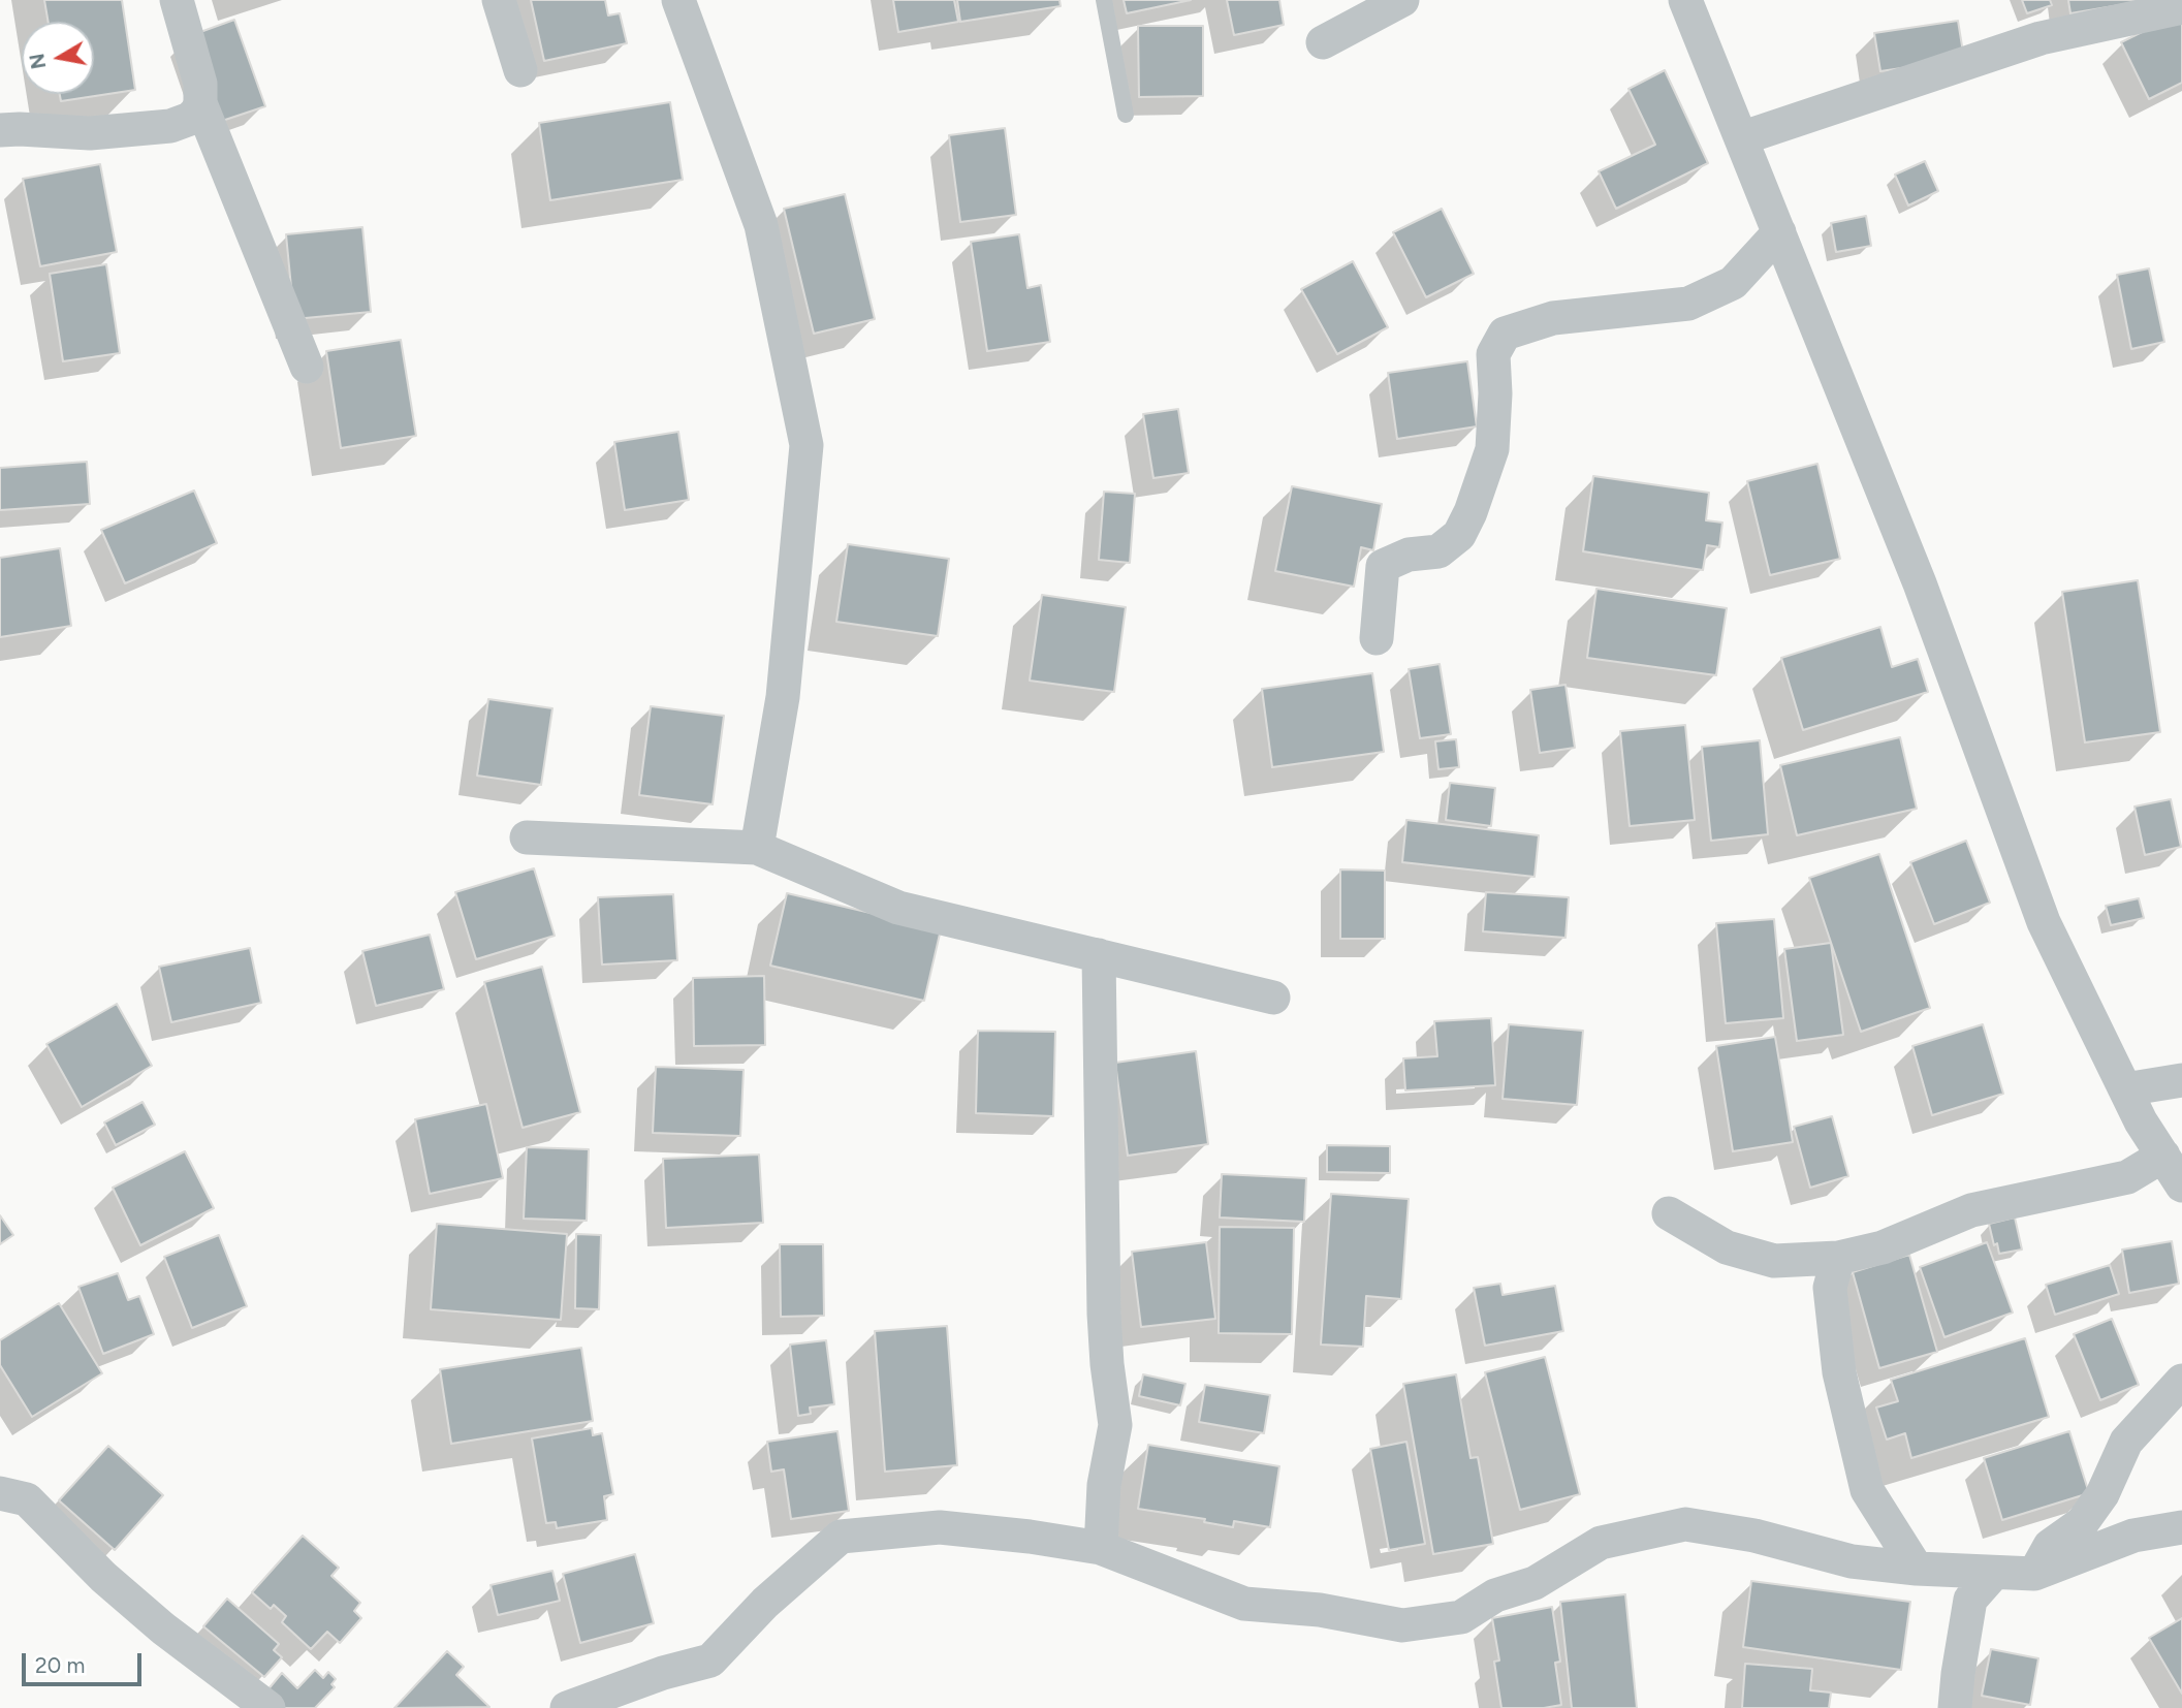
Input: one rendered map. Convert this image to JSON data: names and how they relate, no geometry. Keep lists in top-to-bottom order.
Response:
{
  "scale_bar": "20 m",
  "north": "left"
}
